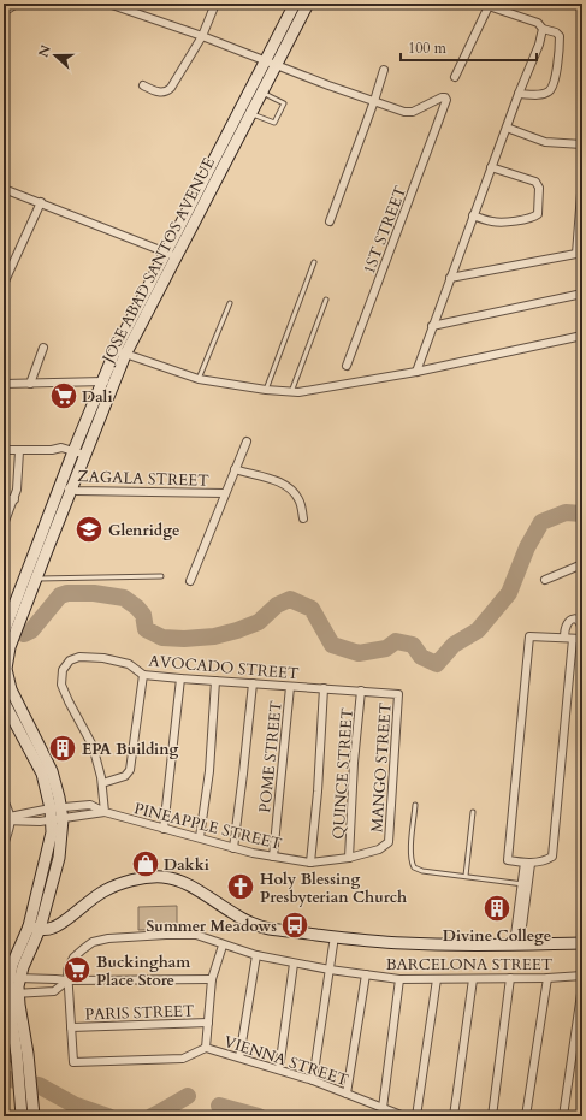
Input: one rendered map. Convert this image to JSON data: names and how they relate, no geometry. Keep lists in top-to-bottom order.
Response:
{
  "streets": {
    "main road": ["JOSE ABAD SANTOS AVENUE"],
    "street": [
      "1ST STREET",
      "ZAGALA STREET",
      "AVOCADO STREET",
      "POME STREET",
      "MANGO STREET",
      "QUINCE STREET",
      "PINEAPPLE STREET",
      "BARCELONA STREET",
      "PARIS STREET",
      "VIENNA STREET"
    ]
  },
  "crossings": [
    ["JOSE ABAD SANTOS AVENUE", "ZAGALA STREET"],
    ["JOSE ABAD SANTOS AVENUE", "PINEAPPLE STREET"],
    ["AVOCADO STREET", "POME STREET"],
    ["AVOCADO STREET", "MANGO STREET"],
    ["AVOCADO STREET", "QUINCE STREET"],
    ["AVOCADO STREET", "PINEAPPLE STREET"],
    ["POME STREET", "PINEAPPLE STREET"],
    ["MANGO STREET", "PINEAPPLE STREET"],
    ["QUINCE STREET", "PINEAPPLE STREET"],
    ["BARCELONA STREET", "PARIS STREET"],
    ["BARCELONA STREET", "VIENNA STREET"]
  ],
  "places": {
    "supermarket": ["Dali", "Buckingham Place Store"],
    "school or university": ["Glenridge"],
    "building": ["EPA Building", "Divine College"],
    "shop": ["Dakki"],
    "church": ["Holy Blessing Presbyterian Church"],
    "bus stop": ["Summer Meadows"]
  },
  "scale_bar": "100 m",
  "north": "left"
}
